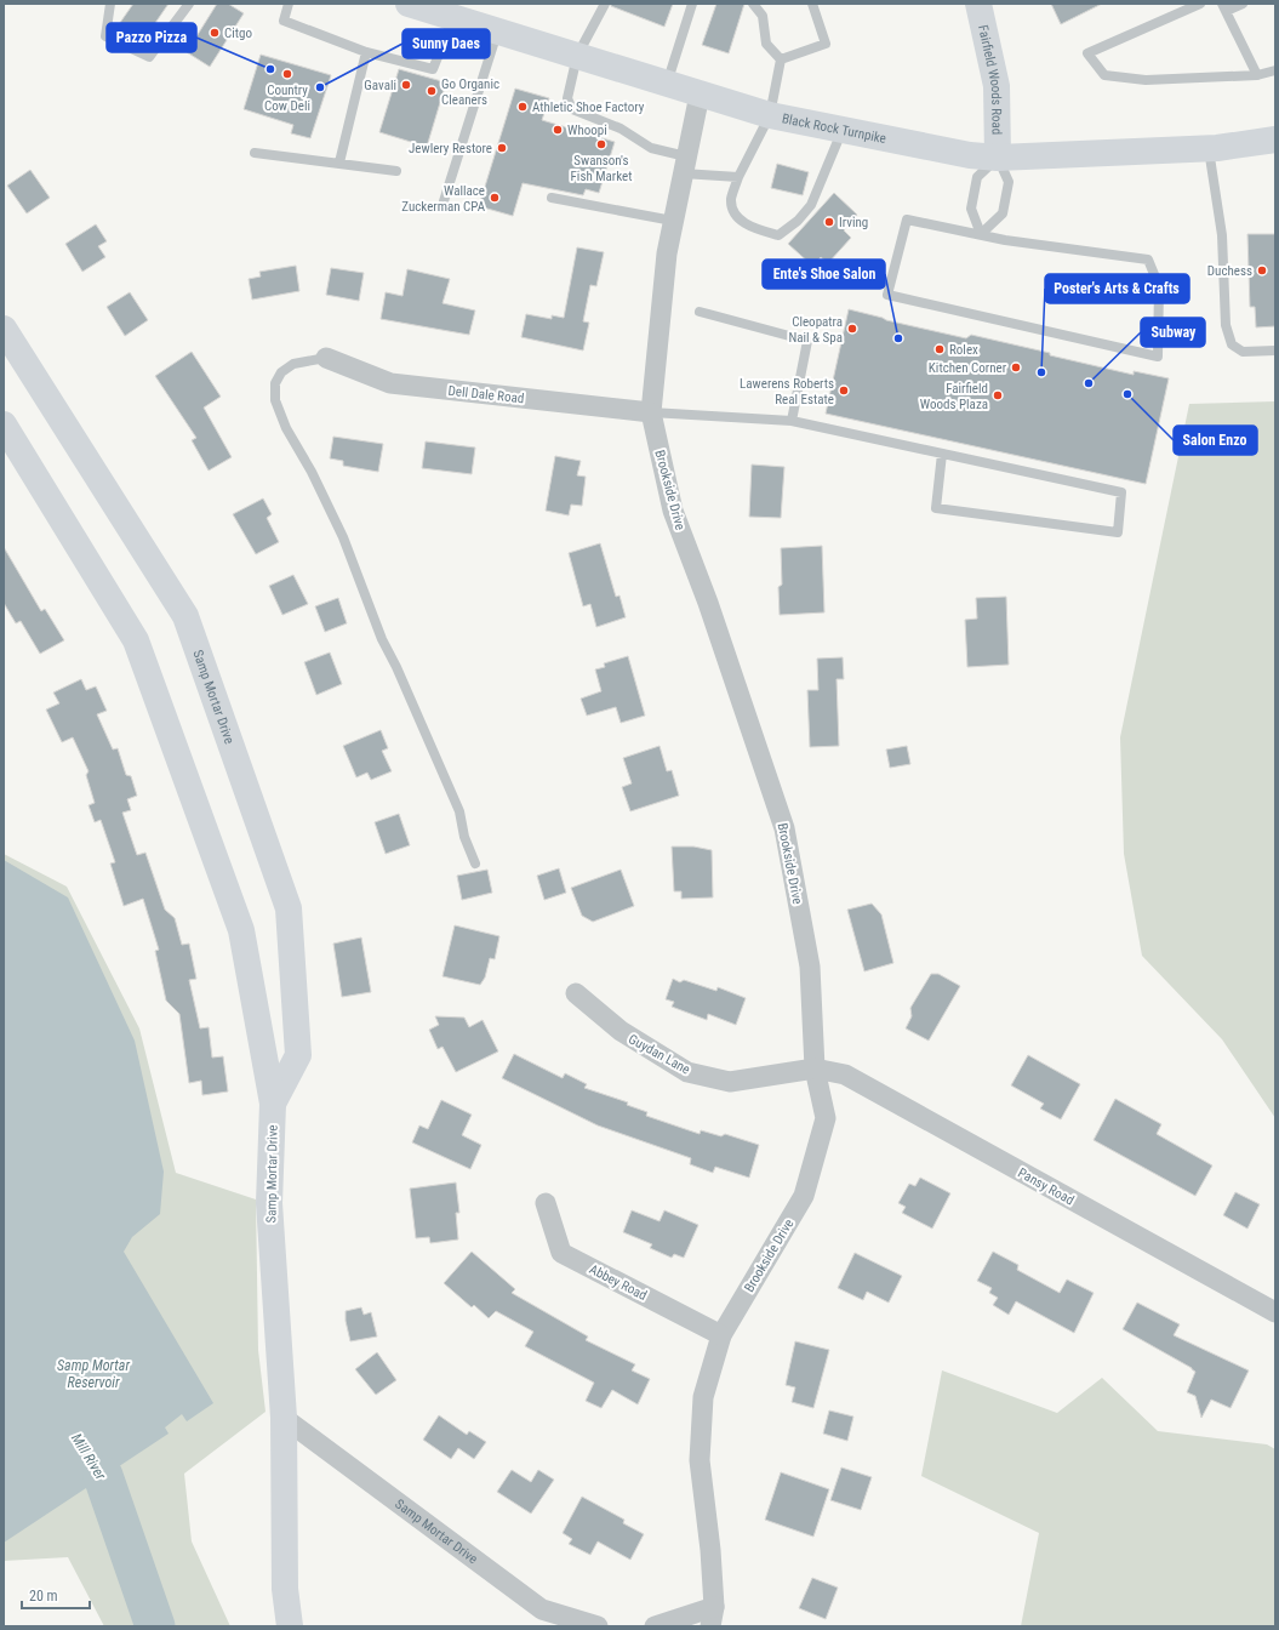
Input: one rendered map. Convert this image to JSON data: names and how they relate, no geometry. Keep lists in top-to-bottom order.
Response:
{
  "streets": {
    "main road": ["Fairfield Woods Road", "Black Rock Turnpike", "Samp Mortar Drive"],
    "street": [
      "Dell Dale Road",
      "Brookside Drive",
      "Guydan Lane",
      "Pansy Road",
      "Abbey Road"
    ]
  },
  "crossings": [
    ["Fairfield Woods Road", "Black Rock Turnpike"],
    ["Black Rock Turnpike", "Brookside Drive"],
    ["Dell Dale Road", "Brookside Drive"],
    ["Brookside Drive", "Guydan Lane"],
    ["Brookside Drive", "Pansy Road"],
    ["Brookside Drive", "Abbey Road"],
    ["Guydan Lane", "Pansy Road"]
  ],
  "water": ["Samp Mortar Reservoir", "Mill River"],
  "places": [
    "Citgo",
    "Pazzo Pizza",
    "Country Cow Deli",
    "Gavali",
    "Sunny Daes",
    "Go Organic Cleaners",
    "Athletic Shoe Factory",
    "Whoopi",
    "Swanson's Fish Market",
    "Jewlery Restore",
    "Wallace Zuckerman CPA",
    "Irving",
    "Duchess",
    "Cleopatra Nail & Spa",
    "Ente's Shoe Salon",
    "Rolex",
    "Kitchen Corner",
    "Poster's Arts & Crafts",
    "Subway",
    "Lawerens Roberts Real Estate",
    "Salon Enzo",
    "Fairfield Woods Plaza"
  ],
  "scale_bar": "20 m"
}
